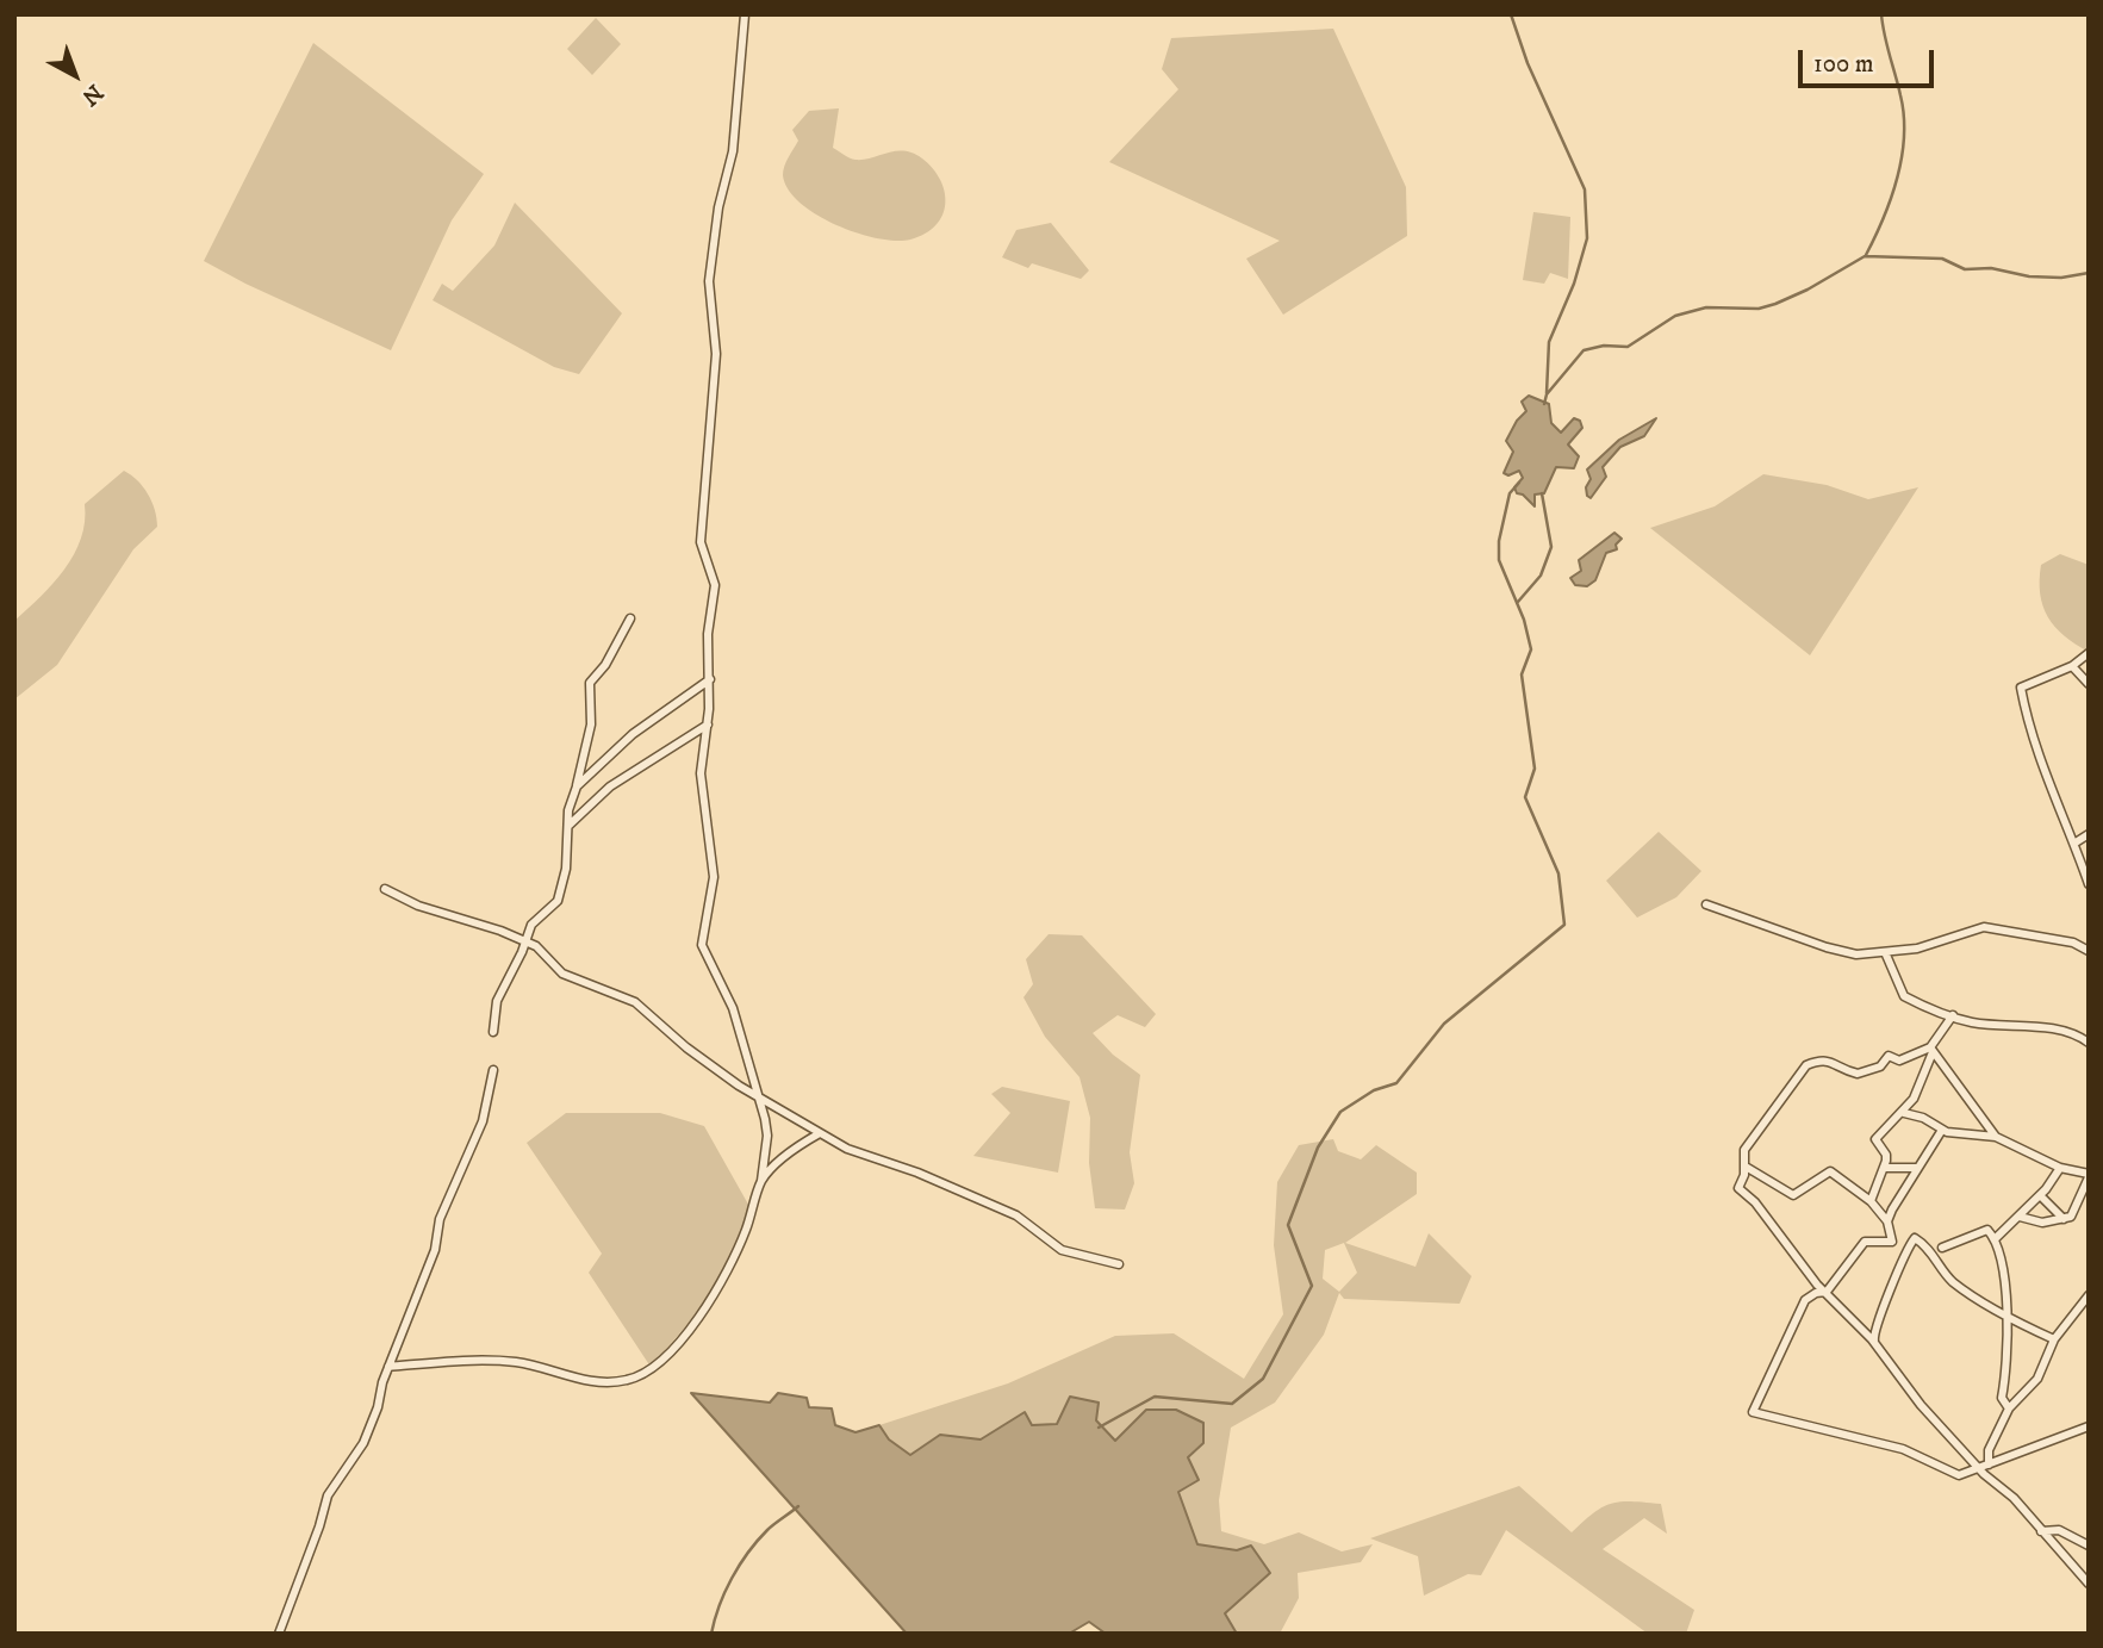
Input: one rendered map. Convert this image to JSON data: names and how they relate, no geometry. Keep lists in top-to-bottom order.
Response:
{
  "scale_bar": "100 m",
  "north": "bottom right"
}
